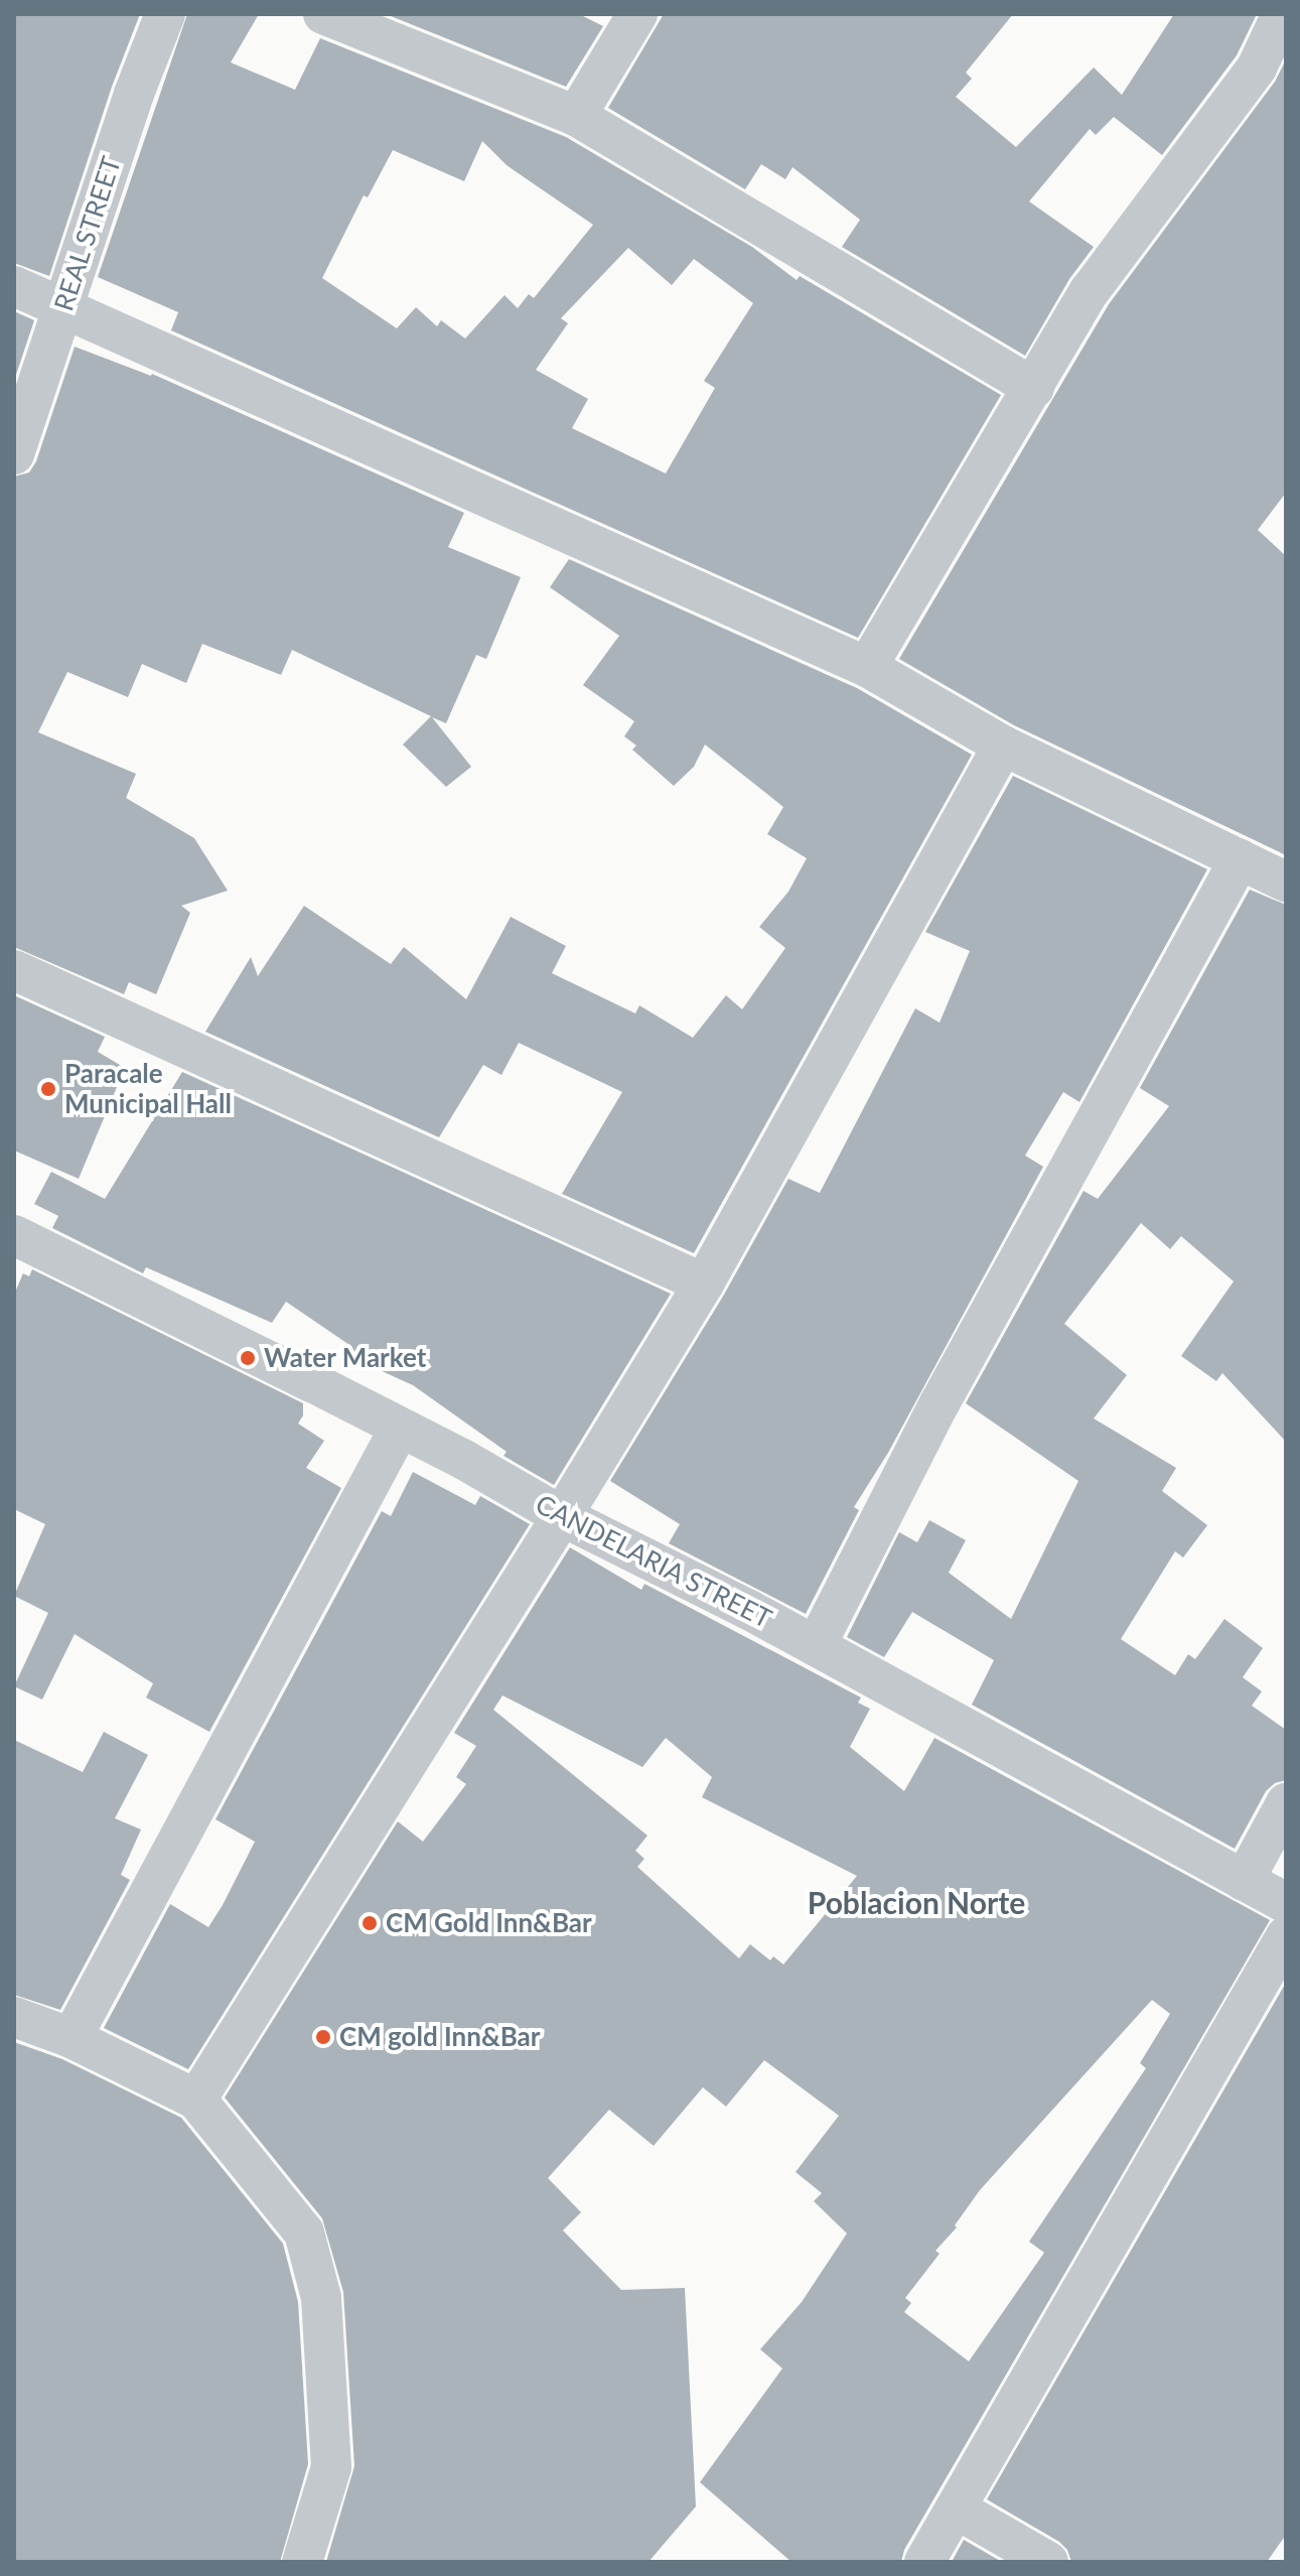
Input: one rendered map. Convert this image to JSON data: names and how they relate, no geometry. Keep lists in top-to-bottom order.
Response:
{
  "streets": {
    "street": ["REAL STREET", "CANDELARIA STREET"]
  },
  "districts": ["Poblacion Norte"],
  "places": [
    "Paracale Municipal Hall",
    "Water Market",
    "CM Gold Inn&Bar",
    "CM gold Inn&Bar"
  ]
}
